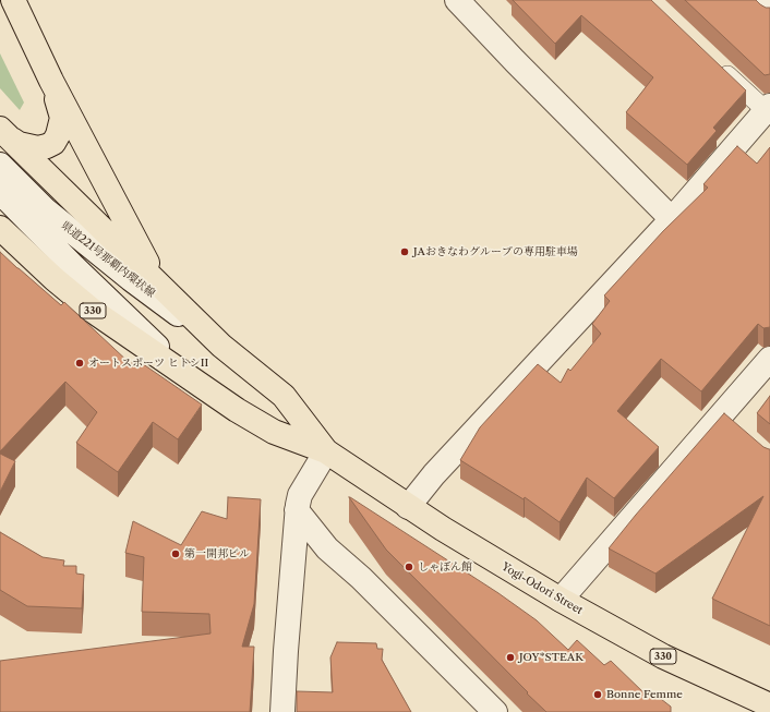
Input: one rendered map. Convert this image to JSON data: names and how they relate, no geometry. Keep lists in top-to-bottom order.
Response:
{
  "streets": {
    "highway": ["330", "Yogi-Odori Street"],
    "street": ["県道221号那覇内環状線"]
  },
  "crossings": [
    ["県道221号那覇内環状線", "330"],
    ["県道221号那覇内環状線", "Yogi-Odori Street"],
    ["330", "Yogi-Odori Street"]
  ],
  "places": [
    "JAおきなわグループの専用駐車場",
    "オートスポーツ ヒトシII",
    "第一開邦ビル",
    "しゃぼん館",
    "JOY*STEAK",
    "Bonne Femme"
  ]
}
